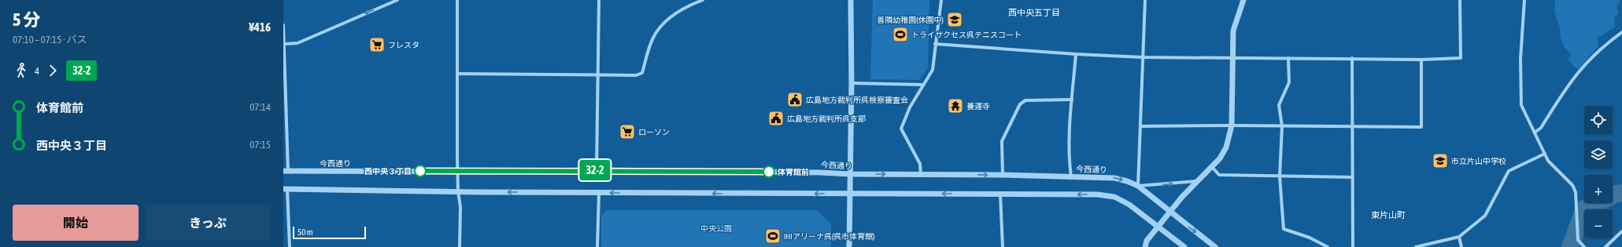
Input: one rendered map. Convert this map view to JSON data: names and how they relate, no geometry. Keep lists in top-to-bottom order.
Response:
{
  "streets": {
    "street": ["今西通り"]
  },
  "districts": ["西中央五丁目", "東片山町"],
  "parks": ["中央公園"],
  "places": {
    "school or university": ["善隣幼稚園(休園中)", "市立片山中学校"],
    "sports": ["トライサクセス呉テニスコート", "IHIアリーナ呉(呉市体育館)"],
    "supermarket": ["フレスタ", "ローソン"],
    "public building": ["広島地方裁判所呉検察審査会", "広島地方裁判所呉支部"],
    "temple": ["養運寺"],
    "other": ["西中央３丁目", "体育館前"]
  },
  "lines": ["bus line 32-2"],
  "scale_bar": "50 m",
  "page": {
    "heading": ["5 分", "07:10 – 07:15 · バス", "¥416"],
    "on_map": "32-2",
    "legs": ["4", "32-2"],
    "list": [
      {
        "name": "体育館前",
        "value": "07:14"
      },
      {
        "name": "西中央３丁目",
        "value": "07:15"
      }
    ],
    "map_buttons": ["+", "−"],
    "buttons": ["開始", "きっぷ"],
    "scale": "50 m"
  }
}
